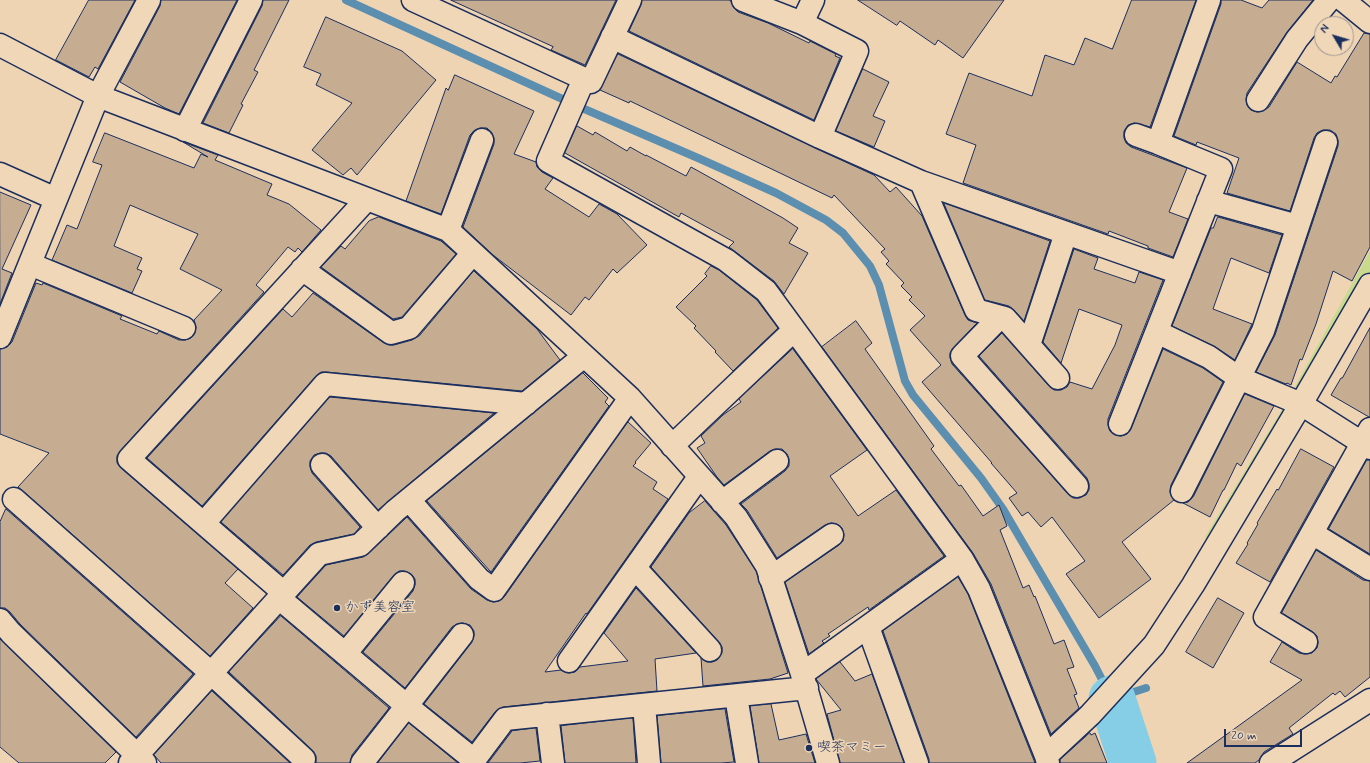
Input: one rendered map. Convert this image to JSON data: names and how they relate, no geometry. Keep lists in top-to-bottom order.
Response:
{
  "places": ["かず美容室", "喫茶マミー"],
  "scale_bar": "20 m",
  "north": "top left"
}
